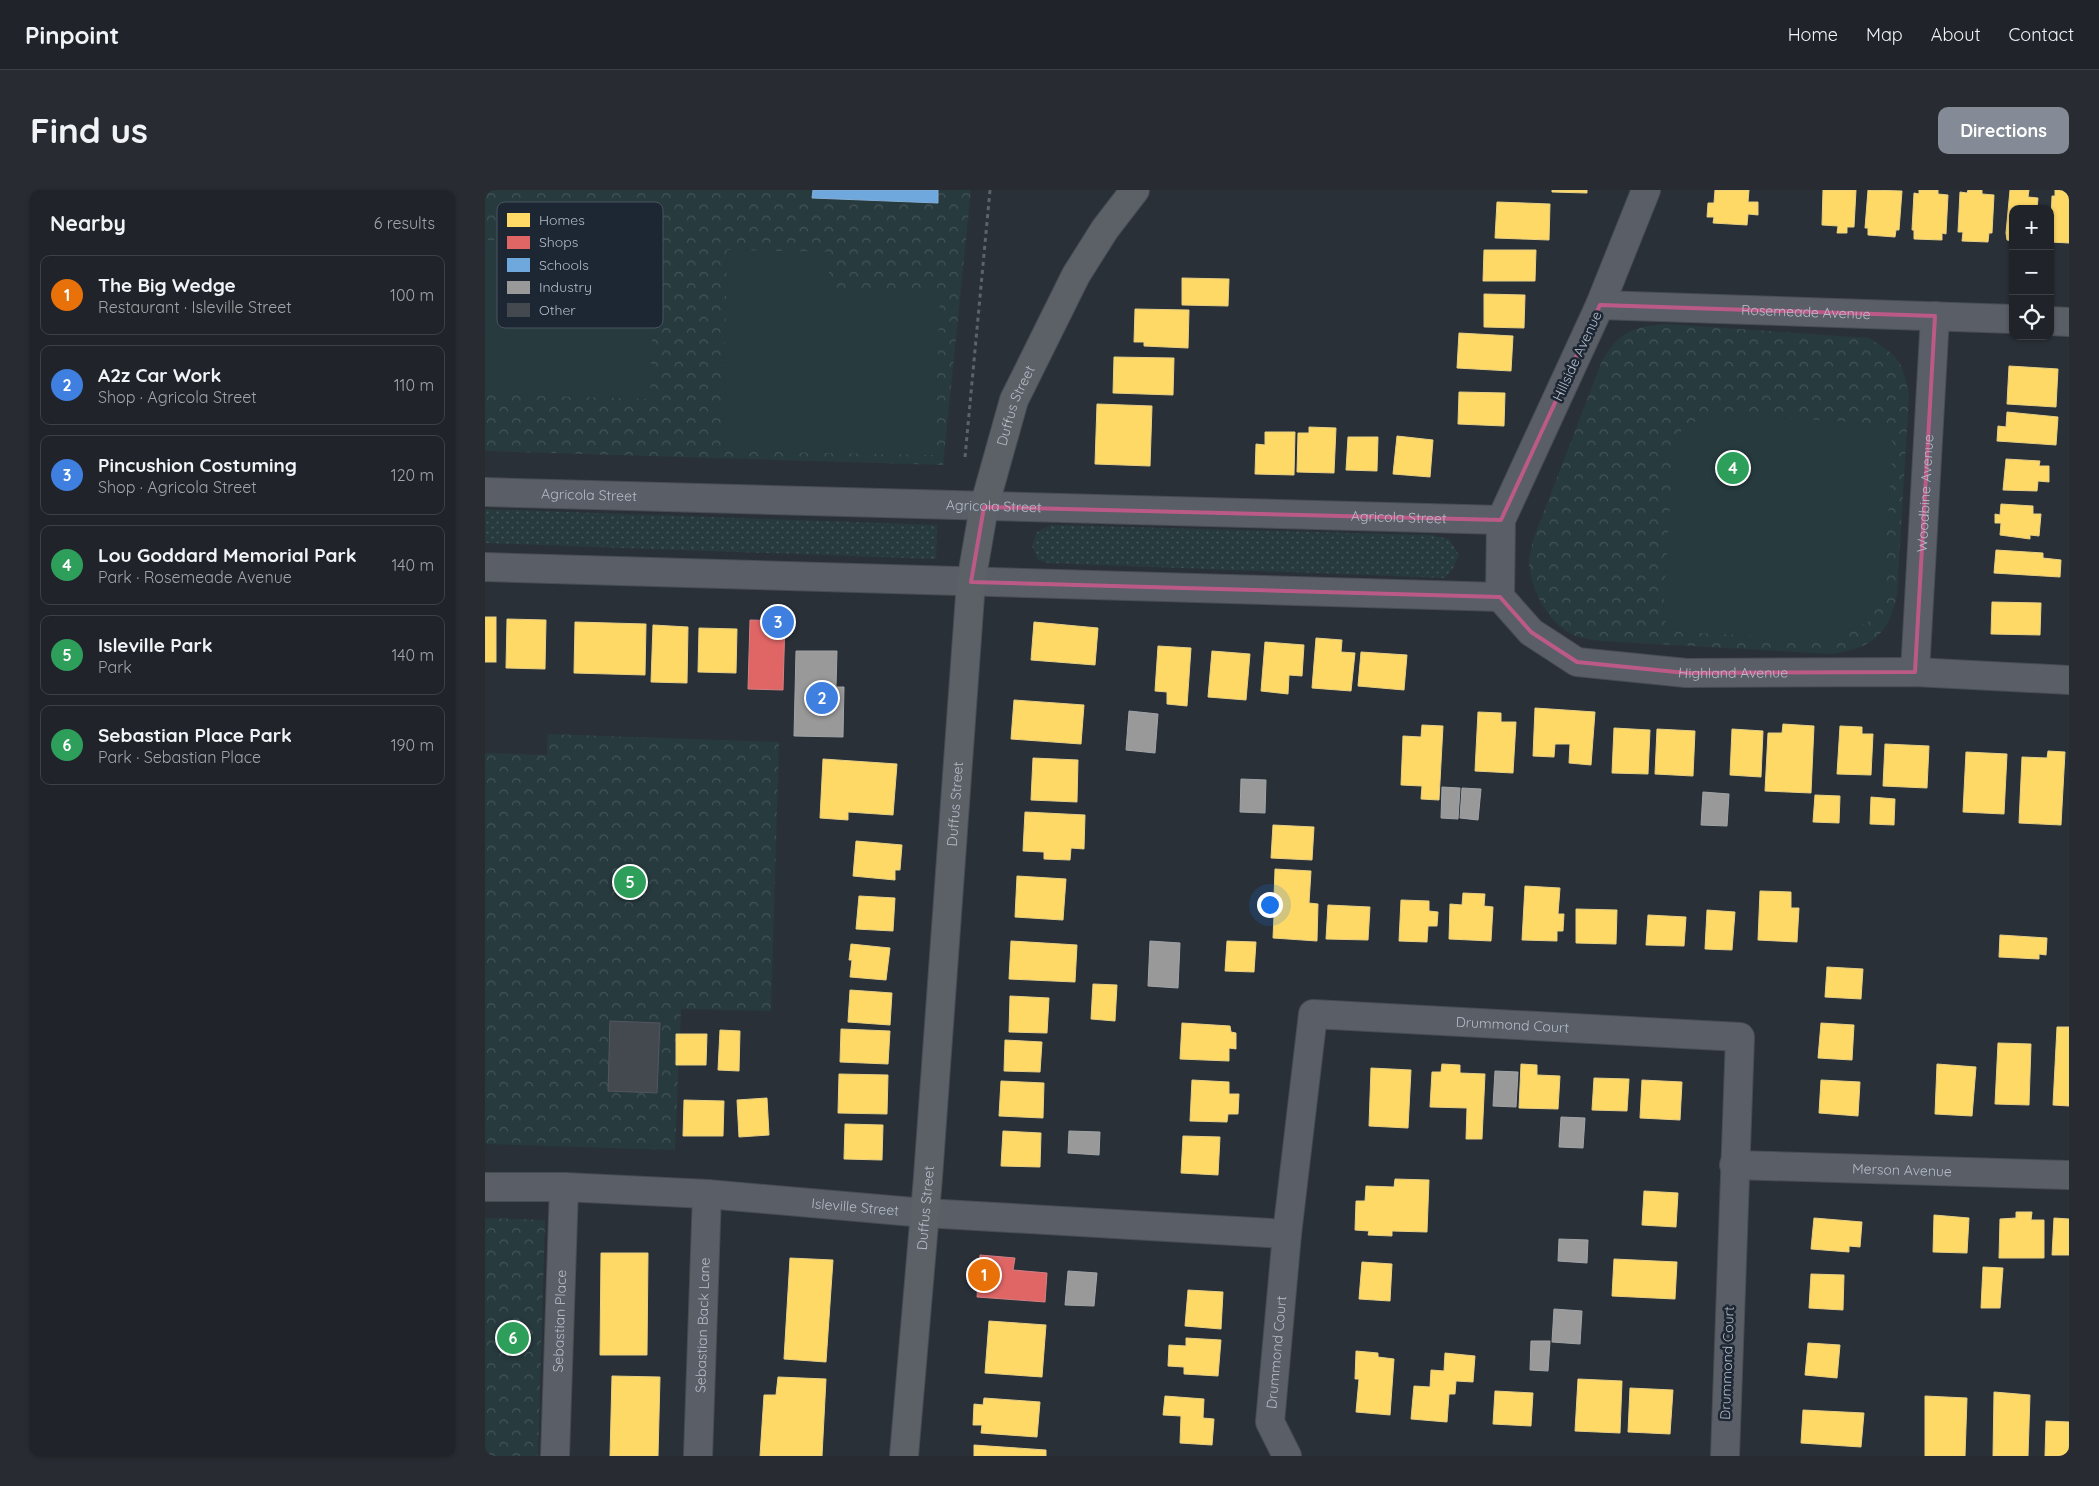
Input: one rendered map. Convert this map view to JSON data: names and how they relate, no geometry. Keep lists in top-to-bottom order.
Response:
{
  "streets": {
    "main road": ["Duffus Street"],
    "street": [
      "Rosemeade Avenue",
      "Hillside Avenue",
      "Woodbine Avenue",
      "Agricola Street",
      "Highland Avenue",
      "Drummond Court",
      "Merson Avenue",
      "Isleville Street",
      "Sebastian Place",
      "Sebastian Back Lane"
    ]
  },
  "crossings": [
    ["Rosemeade Avenue", "Hillside Avenue"],
    ["Rosemeade Avenue", "Woodbine Avenue"],
    ["Hillside Avenue", "Agricola Street"],
    ["Duffus Street", "Agricola Street"],
    ["Duffus Street", "Isleville Street"],
    ["Woodbine Avenue", "Highland Avenue"],
    ["Drummond Court", "Merson Avenue"],
    ["Drummond Court", "Isleville Street"],
    ["Isleville Street", "Sebastian Place"],
    ["Isleville Street", "Sebastian Back Lane"]
  ],
  "legend": [
    "Homes",
    "Shops",
    "Schools",
    "Industry",
    "Other"
  ],
  "page": {
    "header": "Pinpoint",
    "nav": [
      "Home",
      "Map",
      "About",
      "Contact"
    ],
    "buttons": "Directions",
    "title": "Find us",
    "heading": ["Nearby", "6 results"],
    "map_buttons": ["+", "−"],
    "list": [
      {
        "mark": "1",
        "name": "The Big Wedge",
        "note": "Restaurant · Isleville Street",
        "value": "100 m"
      },
      {
        "mark": "2",
        "name": "A2z Car Work",
        "note": "Shop · Agricola Street",
        "value": "110 m"
      },
      {
        "mark": "3",
        "name": "Pincushion Costuming",
        "note": "Shop · Agricola Street",
        "value": "120 m"
      },
      {
        "mark": "4",
        "name": "Lou Goddard Memorial Park",
        "note": "Park · Rosemeade Avenue",
        "value": "140 m"
      },
      {
        "mark": "5",
        "name": "Isleville Park",
        "note": "Park",
        "value": "140 m"
      },
      {
        "mark": "6",
        "name": "Sebastian Place Park",
        "note": "Park · Sebastian Place",
        "value": "190 m"
      }
    ],
    "pins": [
      "4",
      "3",
      "2",
      "5",
      "1",
      "6"
    ]
  }
}
